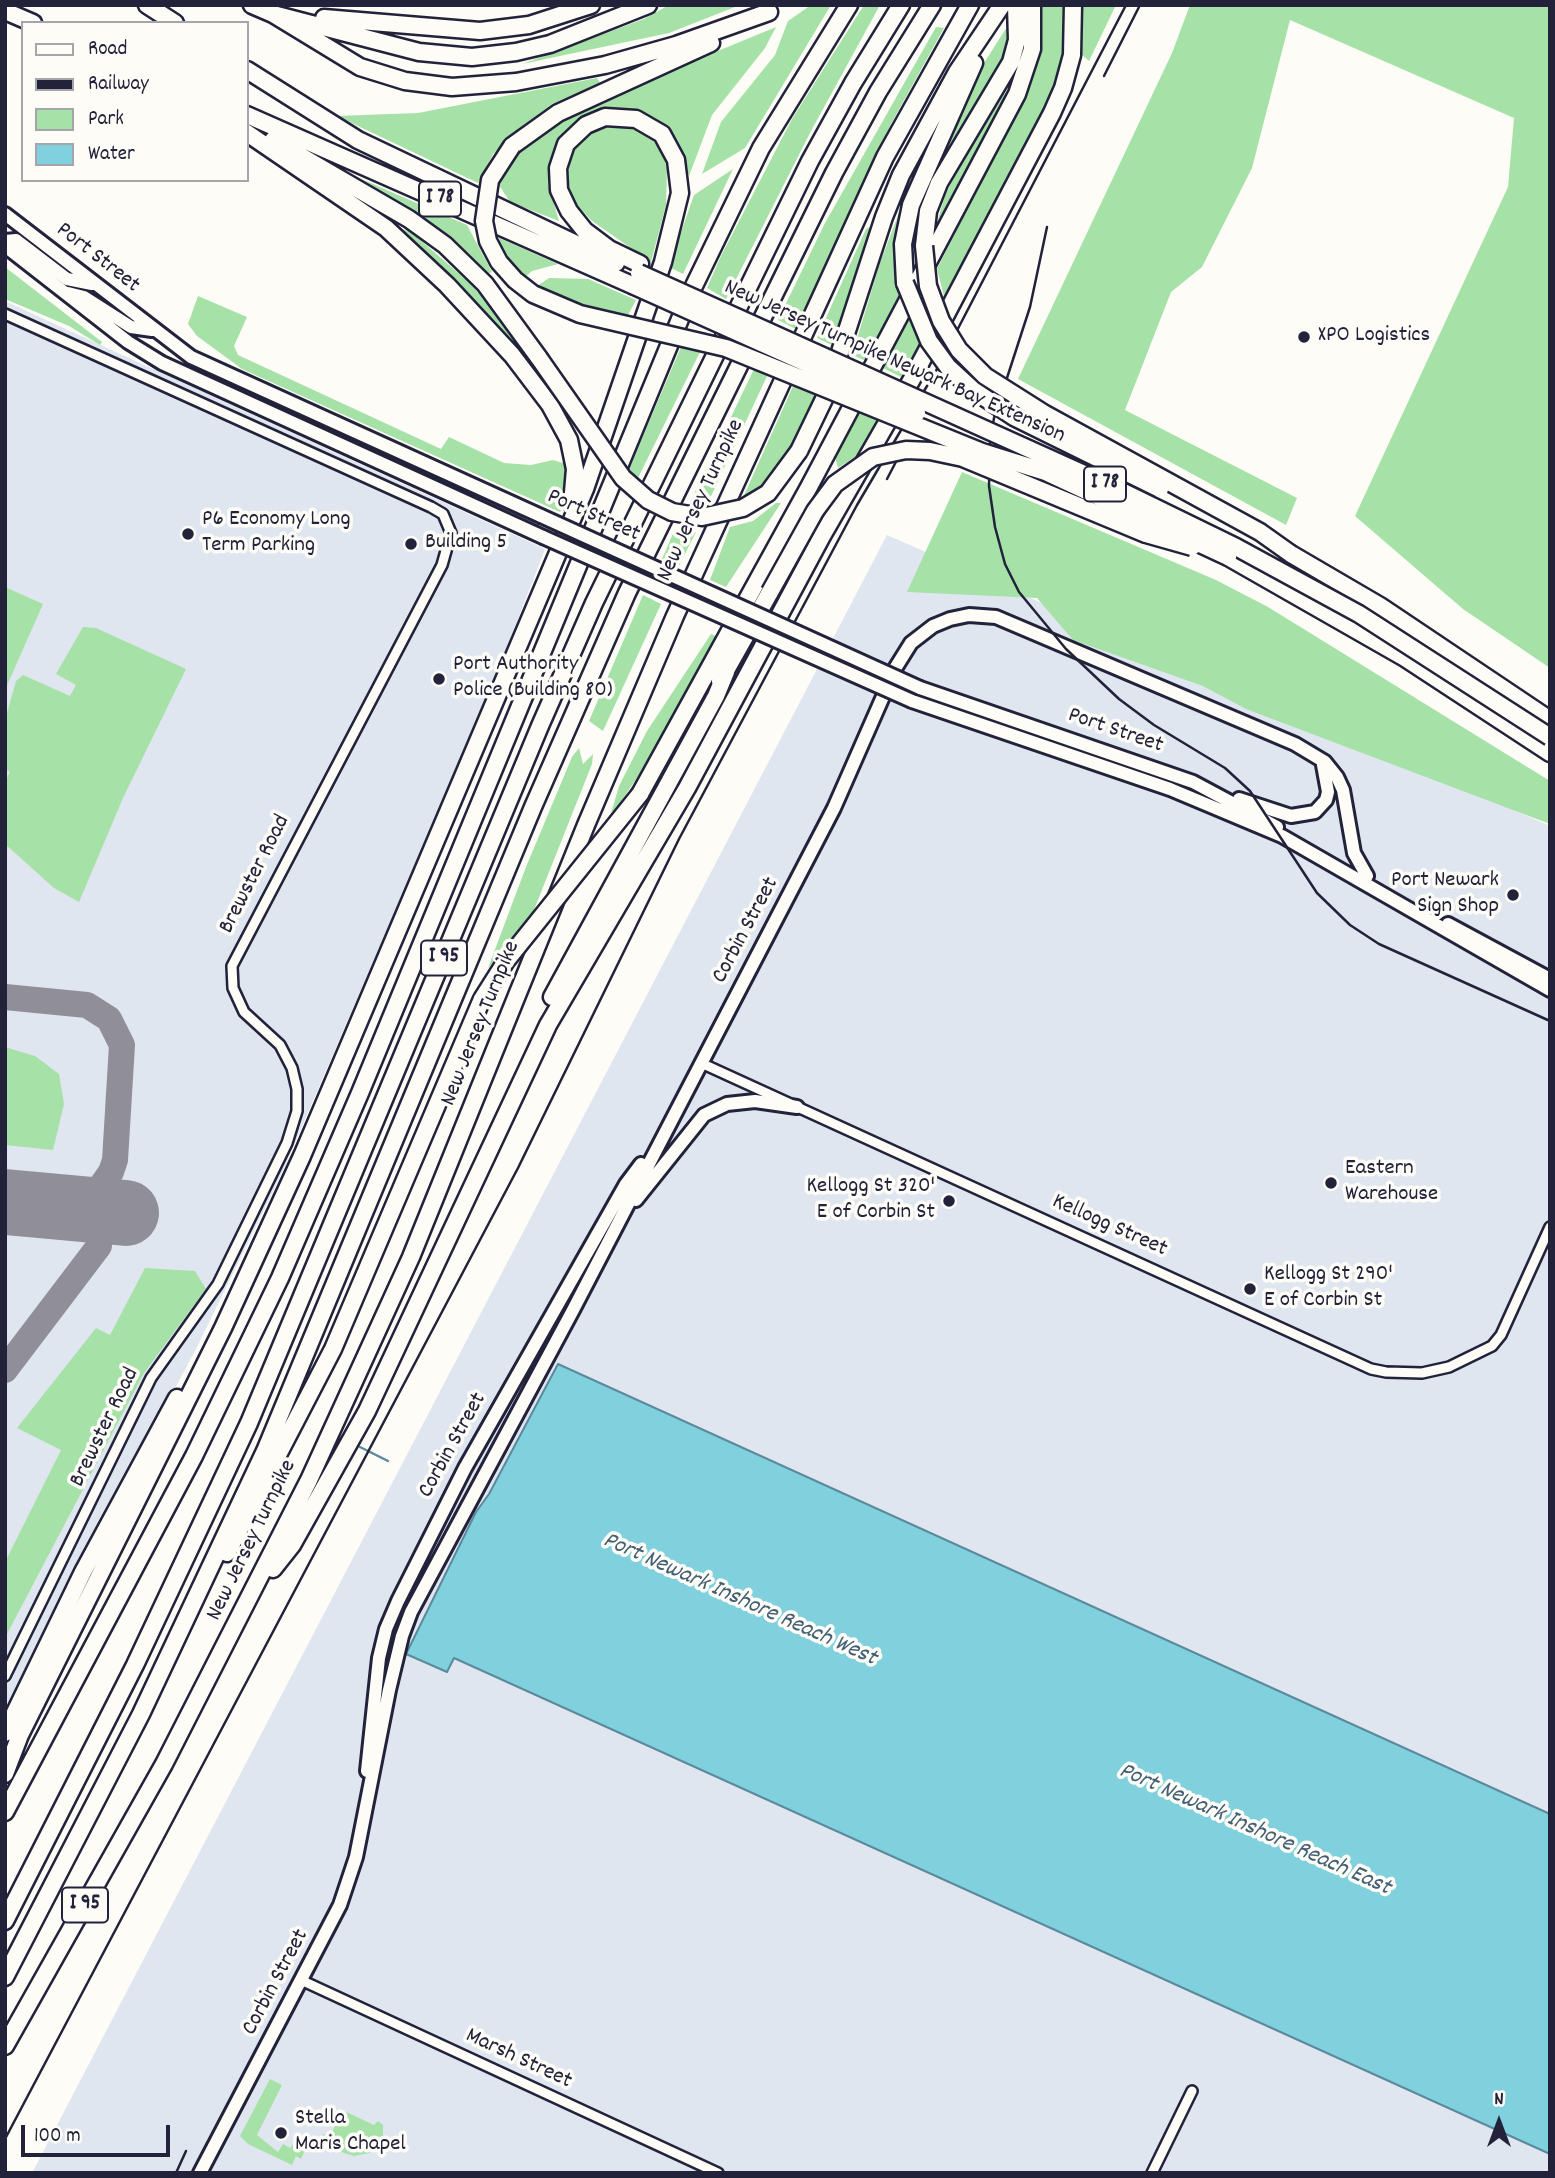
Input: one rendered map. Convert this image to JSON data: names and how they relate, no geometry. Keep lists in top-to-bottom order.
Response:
{
  "streets": {
    "highway": [
      "I 78",
      "New Jersey Turnpike Newark Bay Extension",
      "New Jersey Turnpike",
      "I 95"
    ],
    "main road": ["Port Street", "Corbin Street"],
    "street": ["Brewster Road", "Kellogg Street", "Marsh Street"]
  },
  "crossings": [
    ["Corbin Street", "Kellogg Street"],
    ["Corbin Street", "Marsh Street"]
  ],
  "water": ["Port Newark Inshore Reach West", "Port Newark Inshore Reach East"],
  "places": [
    "XPO Logistics",
    "P6 Economy Long Term Parking",
    "Building 5",
    "Port Authority Police (Building 80)",
    "Port Newark Sign Shop",
    "Eastern Warehouse",
    "Kellogg St 320' E of Corbin St",
    "Kellogg St 290' E of Corbin St",
    "Stella Maris Chapel"
  ],
  "legend": [
    "Road",
    "Railway",
    "Park",
    "Water"
  ],
  "scale_bar": "100 m",
  "north": "top"
}
